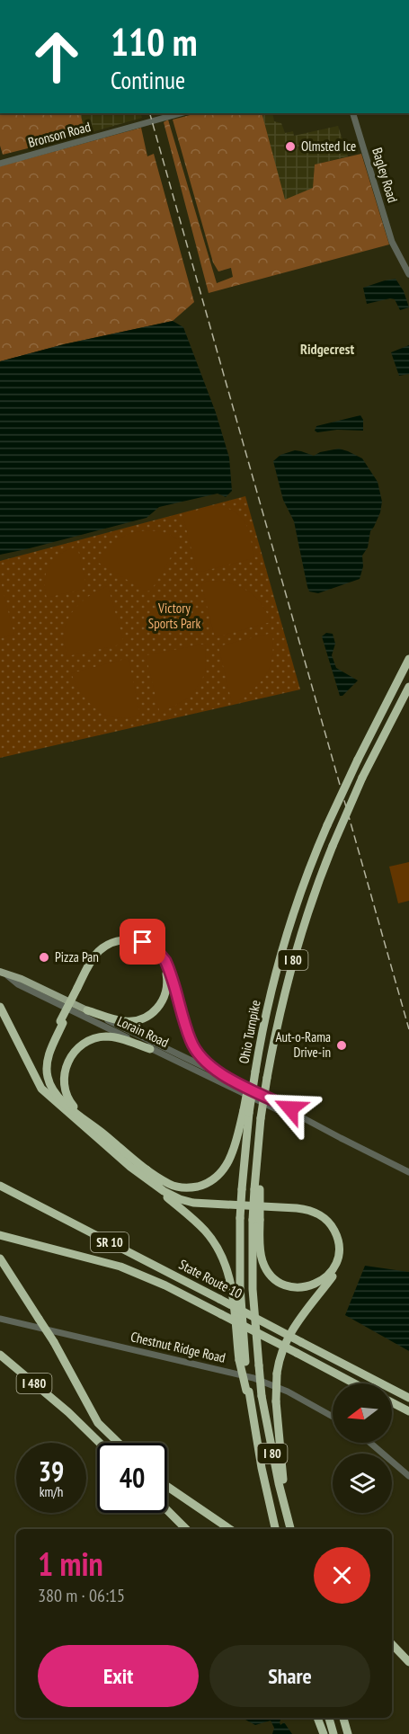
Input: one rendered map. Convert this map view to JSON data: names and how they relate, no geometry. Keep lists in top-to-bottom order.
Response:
{
  "streets": {
    "highway": [
      "I 80",
      "Ohio Turnpike",
      "SR 10",
      "State Route 10",
      "I 480"
    ],
    "main road": ["Lorain Road"],
    "street": ["Bronson Road", "Bagley Road", "Chestnut Ridge Road"]
  },
  "crossings": [
    ["I 80", "Ohio Turnpike"]
  ],
  "districts": ["Ridgecrest"],
  "parks": ["Victory Sports Park"],
  "places": ["Olmsted Ice", "Pizza Pan", "Aut-o-Rama Drive-in"],
  "north": "left",
  "page": {
    "turn": ["110 m", "Continue"],
    "speed": "39 km/h",
    "limit": "40",
    "heading": ["1 min", "380 m · 06:15"],
    "buttons": ["Exit", "Share"]
  }
}
